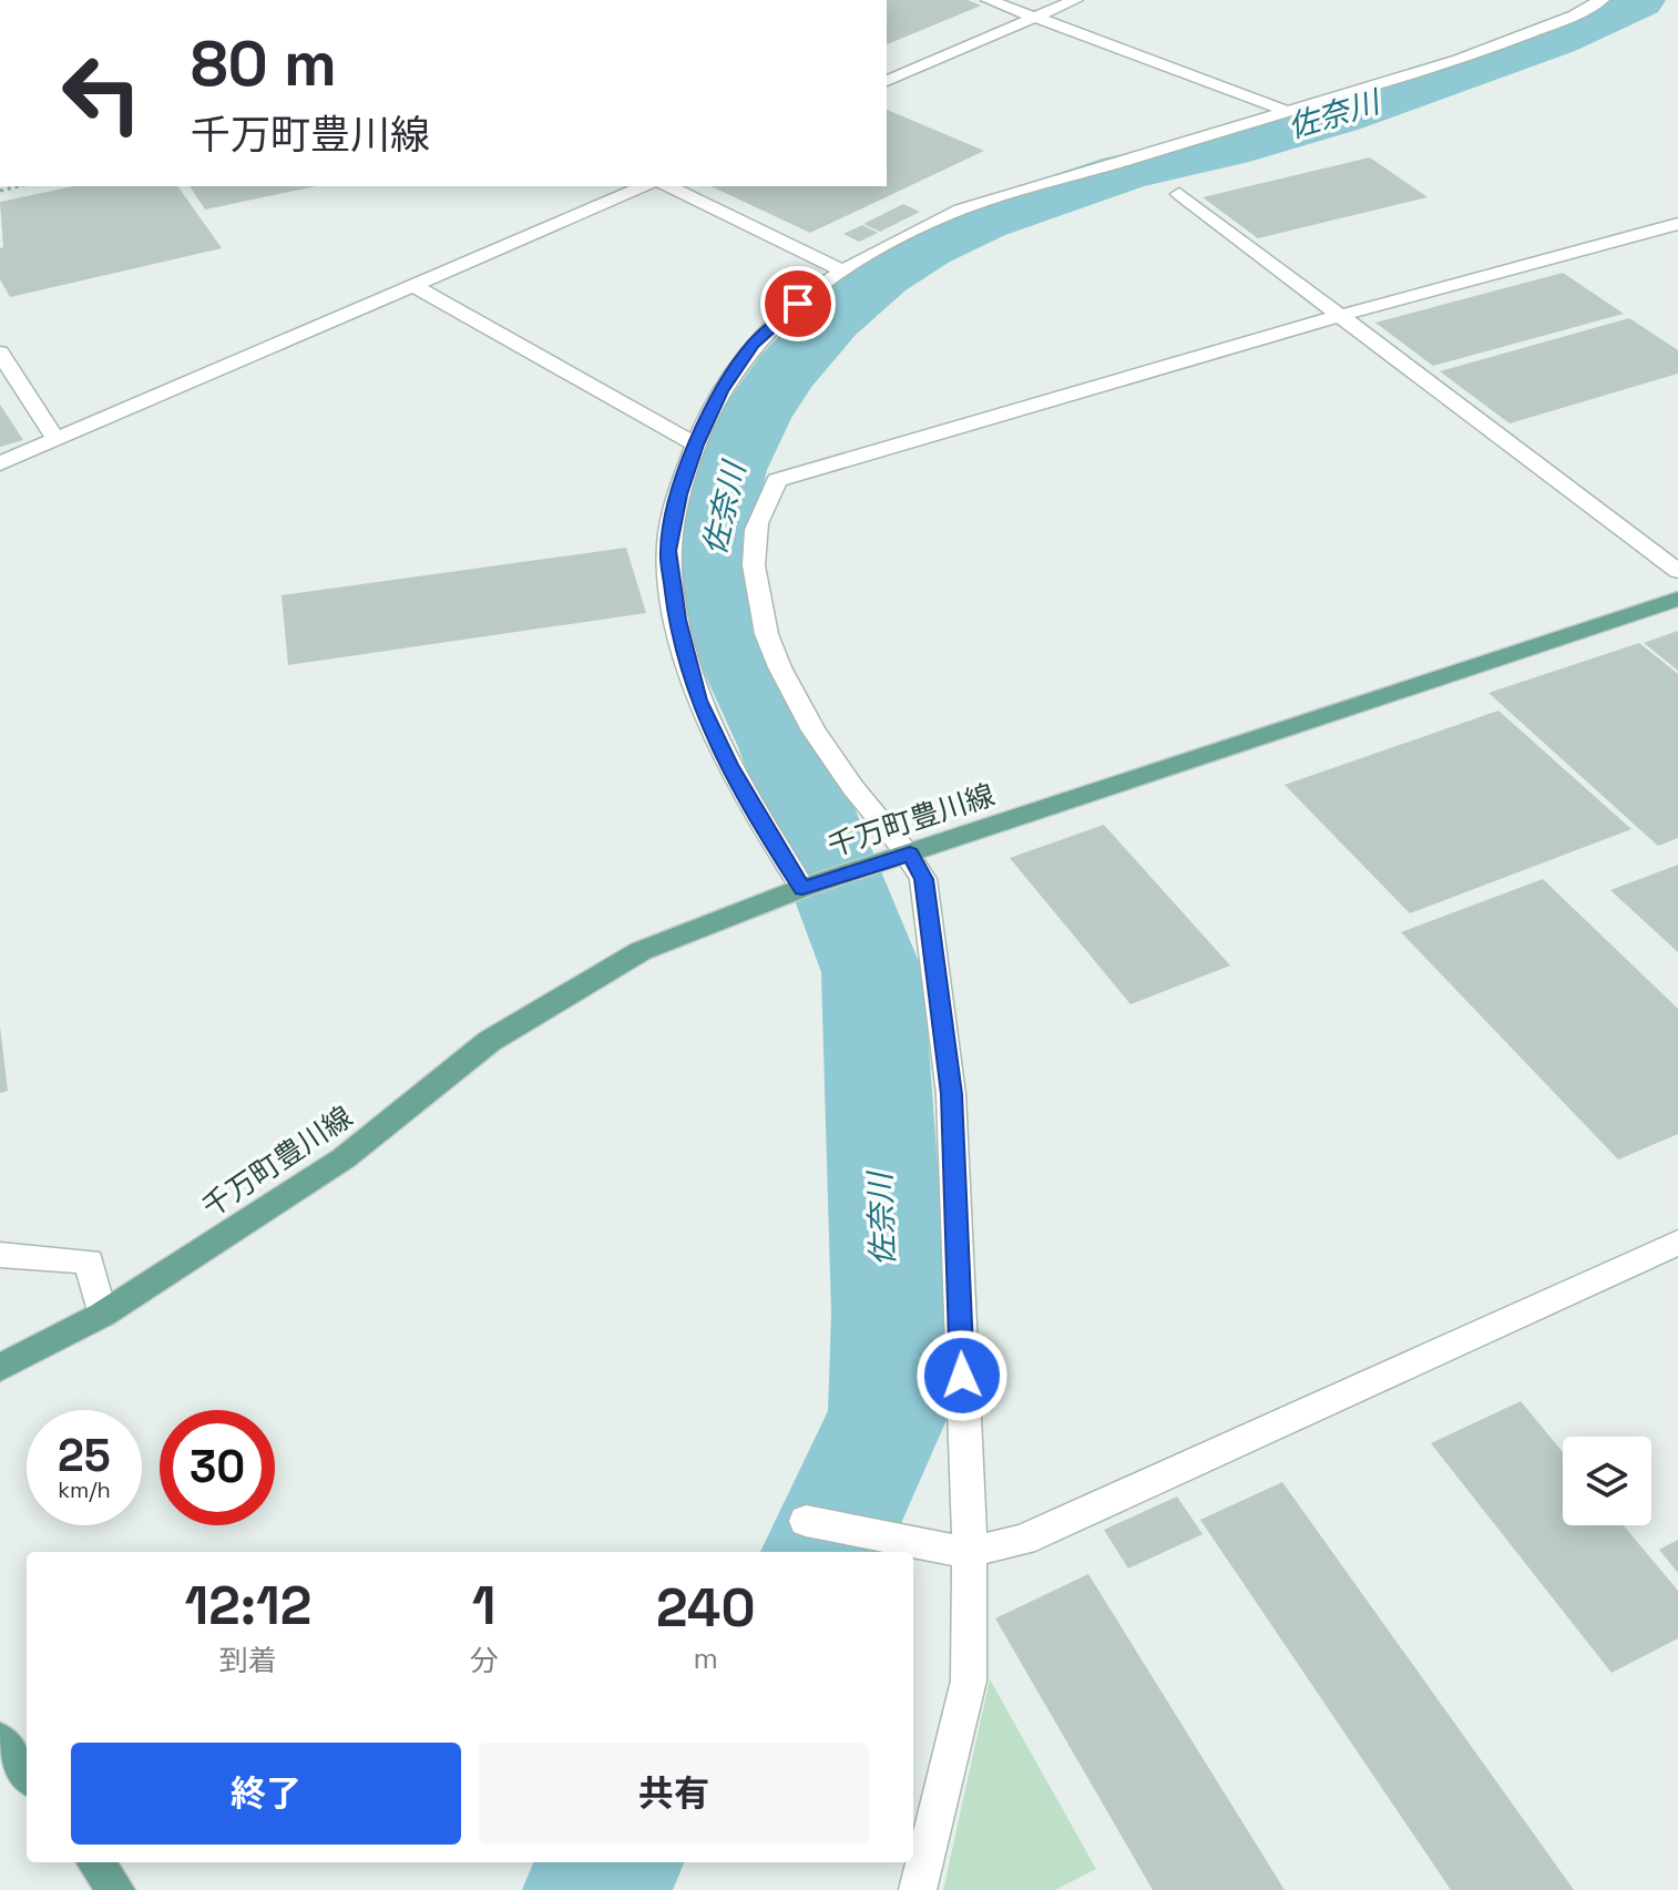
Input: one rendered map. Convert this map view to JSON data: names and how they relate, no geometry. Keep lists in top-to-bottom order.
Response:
{
  "streets": {
    "main road": ["千万町豊川線"]
  },
  "water": ["佐奈川"],
  "page": {
    "turn": ["80 m", "千万町豊川線"],
    "speed": "25 km/h",
    "limit": "30",
    "eta": [
      "12:12",
      "到着",
      "1",
      "分",
      "240",
      "m"
    ],
    "buttons": ["終了", "共有"]
  }
}
